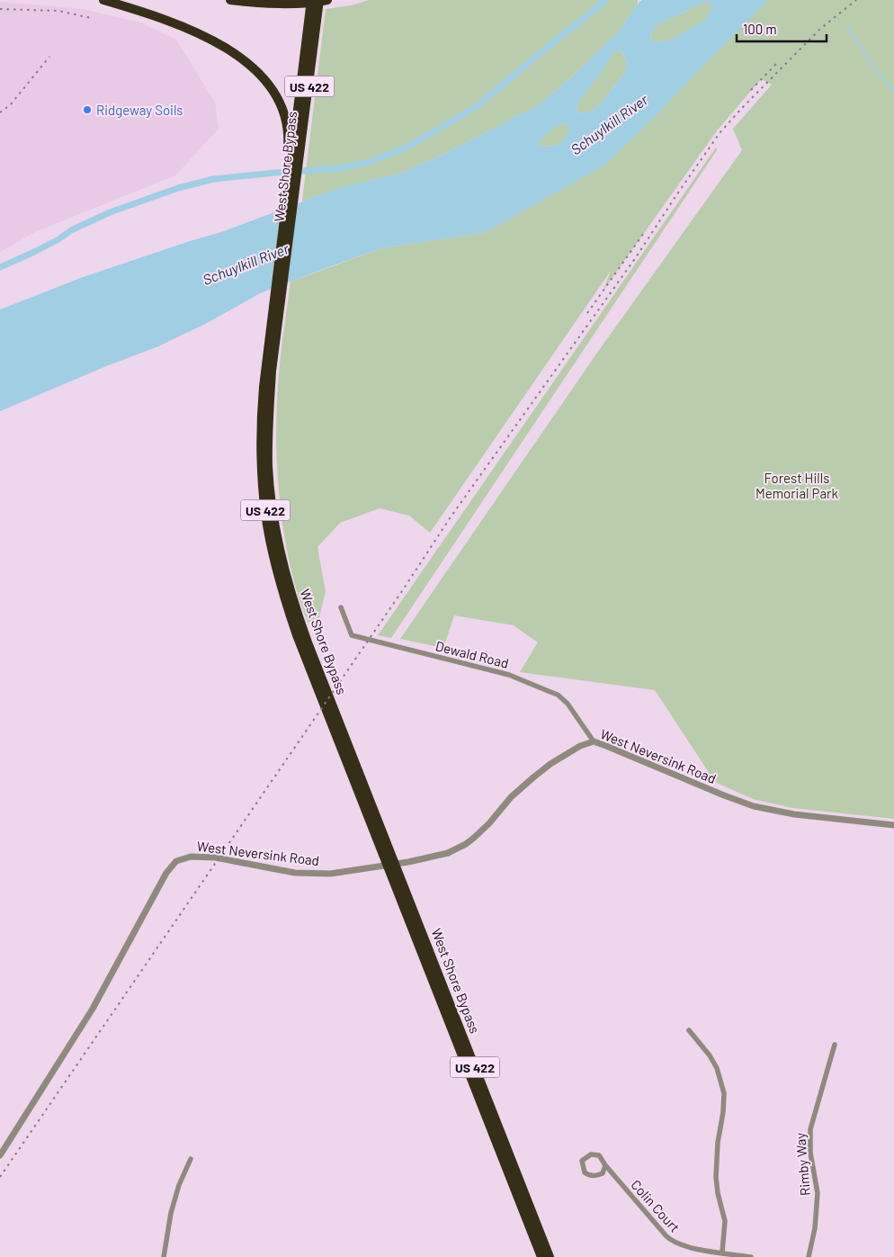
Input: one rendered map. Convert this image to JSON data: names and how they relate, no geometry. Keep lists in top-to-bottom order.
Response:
{
  "streets": {
    "highway": ["US 422", "West Shore Bypass"],
    "street": [
      "Dewald Road",
      "West Neversink Road",
      "Rimby Way",
      "Colin Court"
    ]
  },
  "crossings": [
    ["Dewald Road", "West Neversink Road"]
  ],
  "water": ["Schuylkill River"],
  "parks": ["Forest Hills Memorial Park"],
  "places": ["Ridgeway Soils"],
  "scale_bar": "100 m"
}
